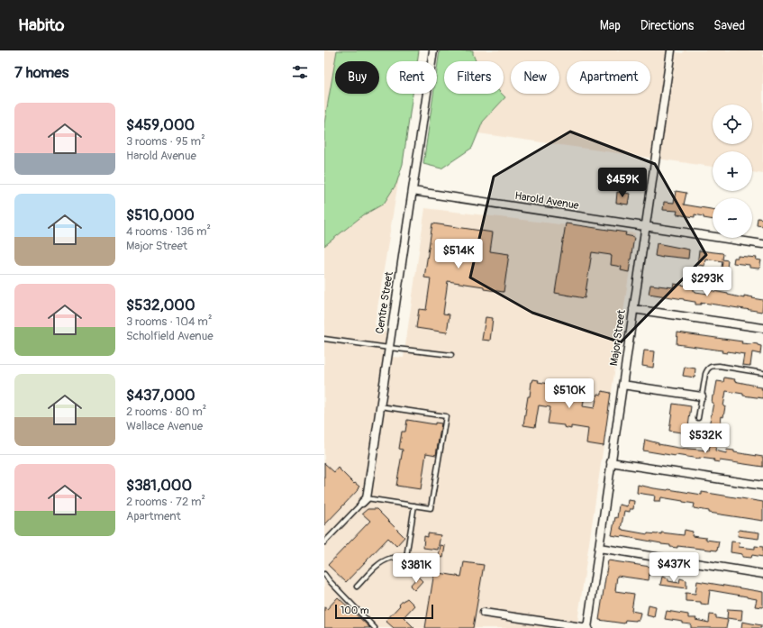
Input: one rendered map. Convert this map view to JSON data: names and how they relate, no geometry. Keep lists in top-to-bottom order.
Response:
{
  "streets": {
    "street": ["Harold Avenue", "Centre Street", "Major Street"]
  },
  "crossings": [
    ["Harold Avenue", "Centre Street"],
    ["Harold Avenue", "Major Street"]
  ],
  "scale_bar": "100 m",
  "page": {
    "header": "Habito",
    "nav": ["Map", "Directions", "Saved"],
    "heading": "7 homes",
    "chip": [
      "Buy",
      "Rent",
      "Filters",
      "New",
      "Apartment"
    ],
    "list": [
      {
        "name": "$459,000",
        "note": "3 rooms · 95 m² · Harold Avenue"
      },
      {
        "name": "$510,000",
        "note": "4 rooms · 136 m² · Major Street"
      },
      {
        "name": "$532,000",
        "note": "3 rooms · 104 m² · Scholfield Avenue"
      },
      {
        "name": "$437,000",
        "note": "2 rooms · 80 m² · Wallace Avenue"
      },
      {
        "name": "$381,000",
        "note": "2 rooms · 72 m² · Apartment"
      }
    ],
    "map_buttons": ["+", "−"],
    "price": [
      "$459K",
      "$514K",
      "$293K",
      "$510K",
      "$532K",
      "$437K",
      "$381K"
    ],
    "scale": "100 m"
  }
}
